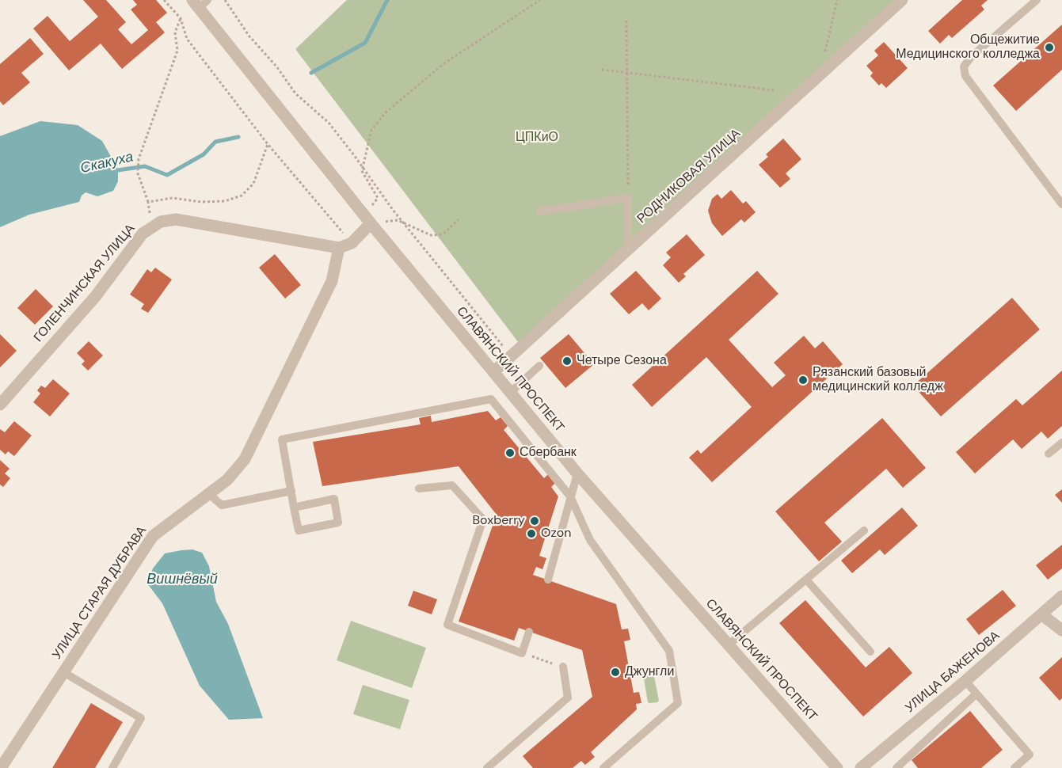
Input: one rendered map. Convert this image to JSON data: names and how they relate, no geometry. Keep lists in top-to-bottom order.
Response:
{
  "streets": {
    "street": [
      "РОДНИКОВАЯ УЛИЦА",
      "ГОЛЕНЧИНСКАЯ УЛИЦА",
      "СЛАВЯНСКИЙ ПРОСПЕКТ",
      "УЛИЦА СТАРАЯ ДУБРАВА",
      "УЛИЦА БАЖЕНОВА"
    ]
  },
  "crossings": [
    ["РОДНИКОВАЯ УЛИЦА", "СЛАВЯНСКИЙ ПРОСПЕКТ"],
    ["ГОЛЕНЧИНСКАЯ УЛИЦА", "УЛИЦА СТАРАЯ ДУБРАВА"]
  ],
  "water": ["Скакуха", "Вишнёвый"],
  "parks": ["ЦПКиО"],
  "places": [
    "Общежитие Медицинского колледжа",
    "Четыре Сезона",
    "Рязанский базовый медицинский колледж",
    "Сбербанк",
    "Boxberry",
    "Ozon",
    "Джунгли"
  ]
}
